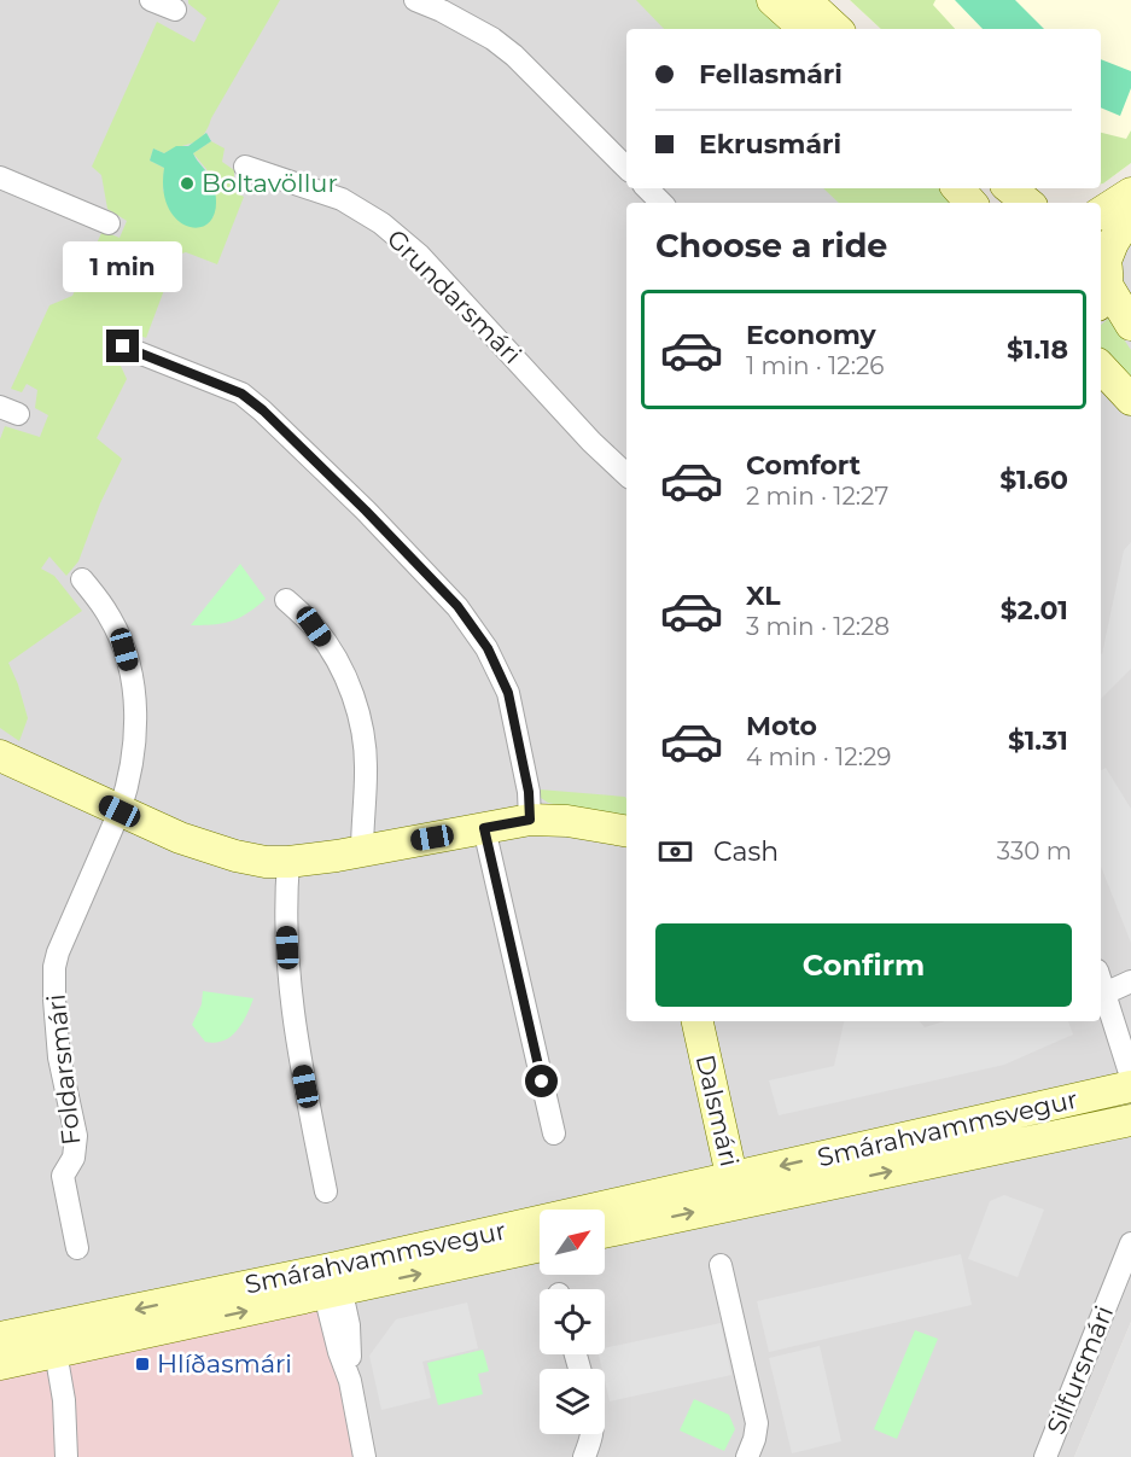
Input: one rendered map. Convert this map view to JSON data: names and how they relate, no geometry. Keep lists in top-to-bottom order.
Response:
{
  "streets": {
    "main road": ["Dalsmári", "Smárahvammsvegur"],
    "street": ["Grundarsmári", "Foldarsmári", "Silfursmári"]
  },
  "crossings": [
    ["Dalsmári", "Smárahvammsvegur"]
  ],
  "places": {
    "other": ["Boltavöllur"],
    "transit": ["Hlíðasmári"]
  },
  "north": "top right",
  "page": {
    "banner": ["Fellasmári", "Ekrusmári"],
    "heading": "Choose a ride",
    "bubble": "1 min",
    "list": [
      {
        "name": "Economy",
        "note": "1 min · 12:26",
        "value": "$1.18"
      },
      {
        "name": "Comfort",
        "note": "2 min · 12:27",
        "value": "$1.60"
      },
      {
        "name": "XL",
        "note": "3 min · 12:28",
        "value": "$2.01"
      },
      {
        "name": "Moto",
        "note": "4 min · 12:29",
        "value": "$1.31"
      }
    ],
    "pay": ["Cash", "330 m"],
    "buttons": "Confirm"
  }
}
